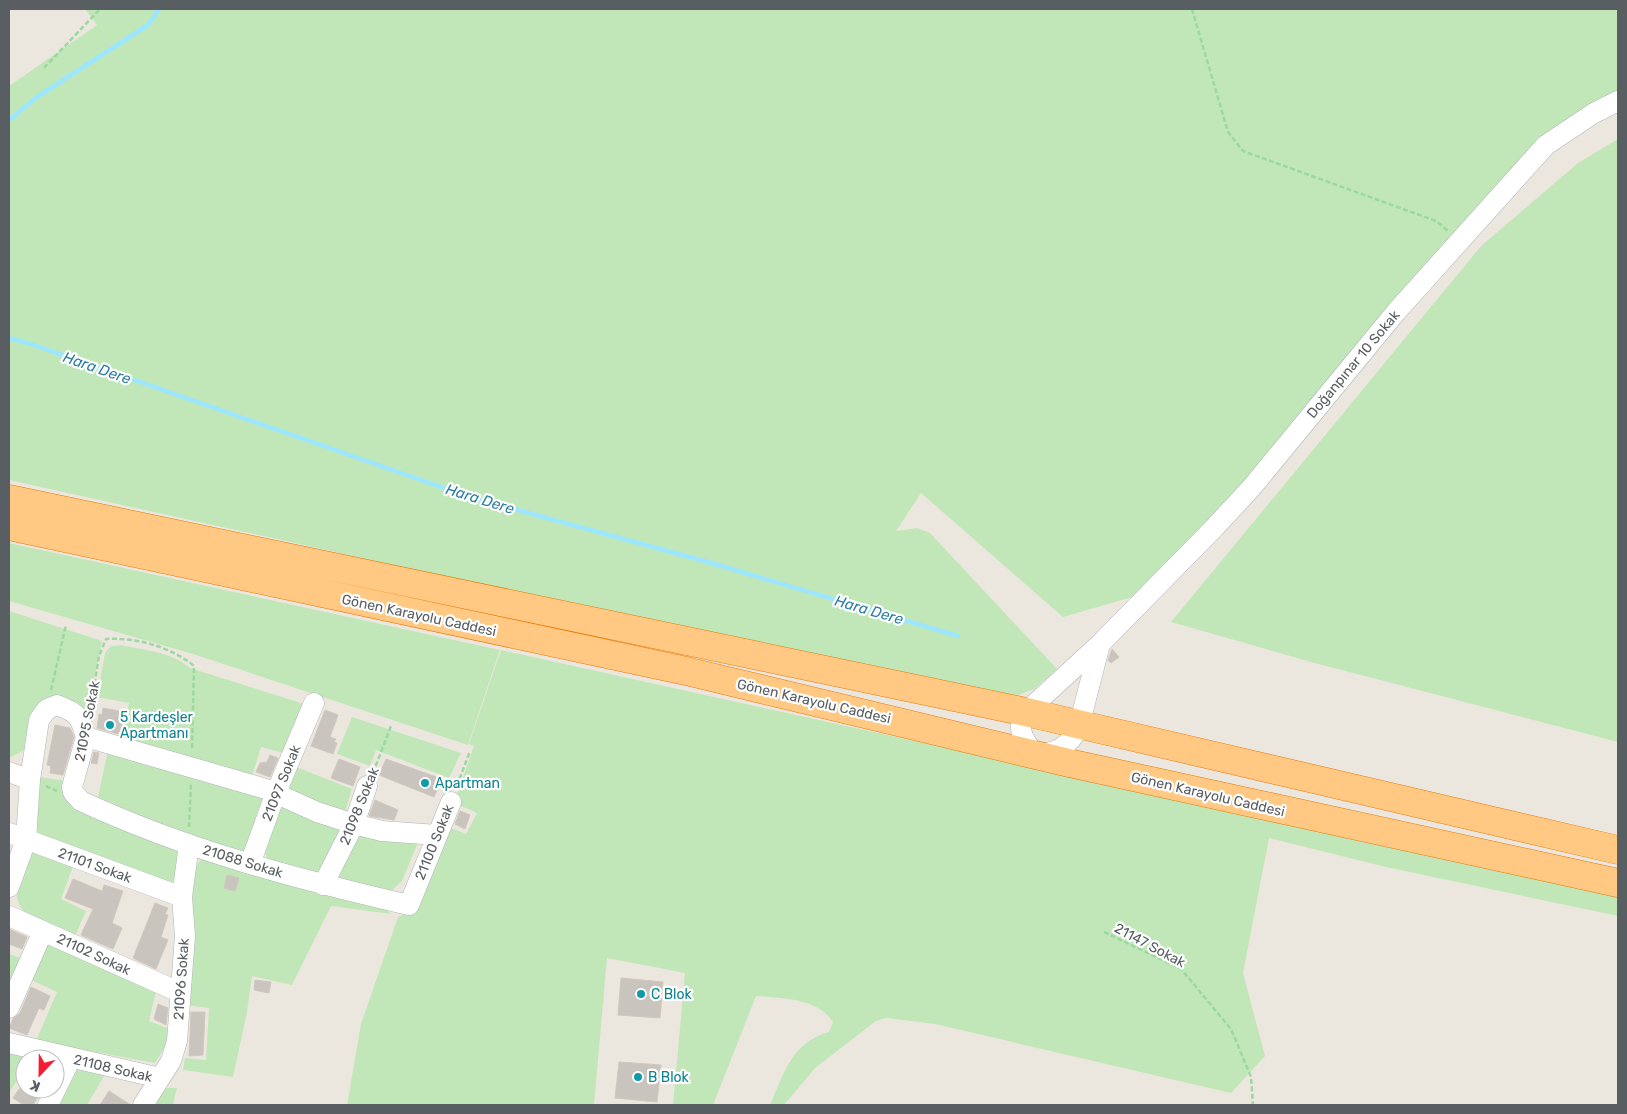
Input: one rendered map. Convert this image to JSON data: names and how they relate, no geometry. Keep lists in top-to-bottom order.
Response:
{
  "streets": {
    "highway": ["Gönen Karayolu Caddesi"],
    "street": [
      "Doğanpınar 10 Sokak",
      "21095 Sokak",
      "21097 Sokak",
      "21098 Sokak",
      "21100 Sokak",
      "21088 Sokak",
      "21101 Sokak",
      "21102 Sokak",
      "21096 Sokak",
      "21108 Sokak"
    ],
    "path": ["21147 Sokak"]
  },
  "crossings": [
    ["21095 Sokak", "21088 Sokak"],
    ["21097 Sokak", "21088 Sokak"],
    ["21098 Sokak", "21088 Sokak"],
    ["21100 Sokak", "21088 Sokak"],
    ["21088 Sokak", "21096 Sokak"],
    ["21101 Sokak", "21096 Sokak"],
    ["21102 Sokak", "21096 Sokak"],
    ["21096 Sokak", "21108 Sokak"]
  ],
  "water": ["Hara Dere"],
  "places": [
    "5 Kardeşler Apartmanı",
    "Apartman",
    "C Blok",
    "B Blok"
  ],
  "north": "bottom"
}
